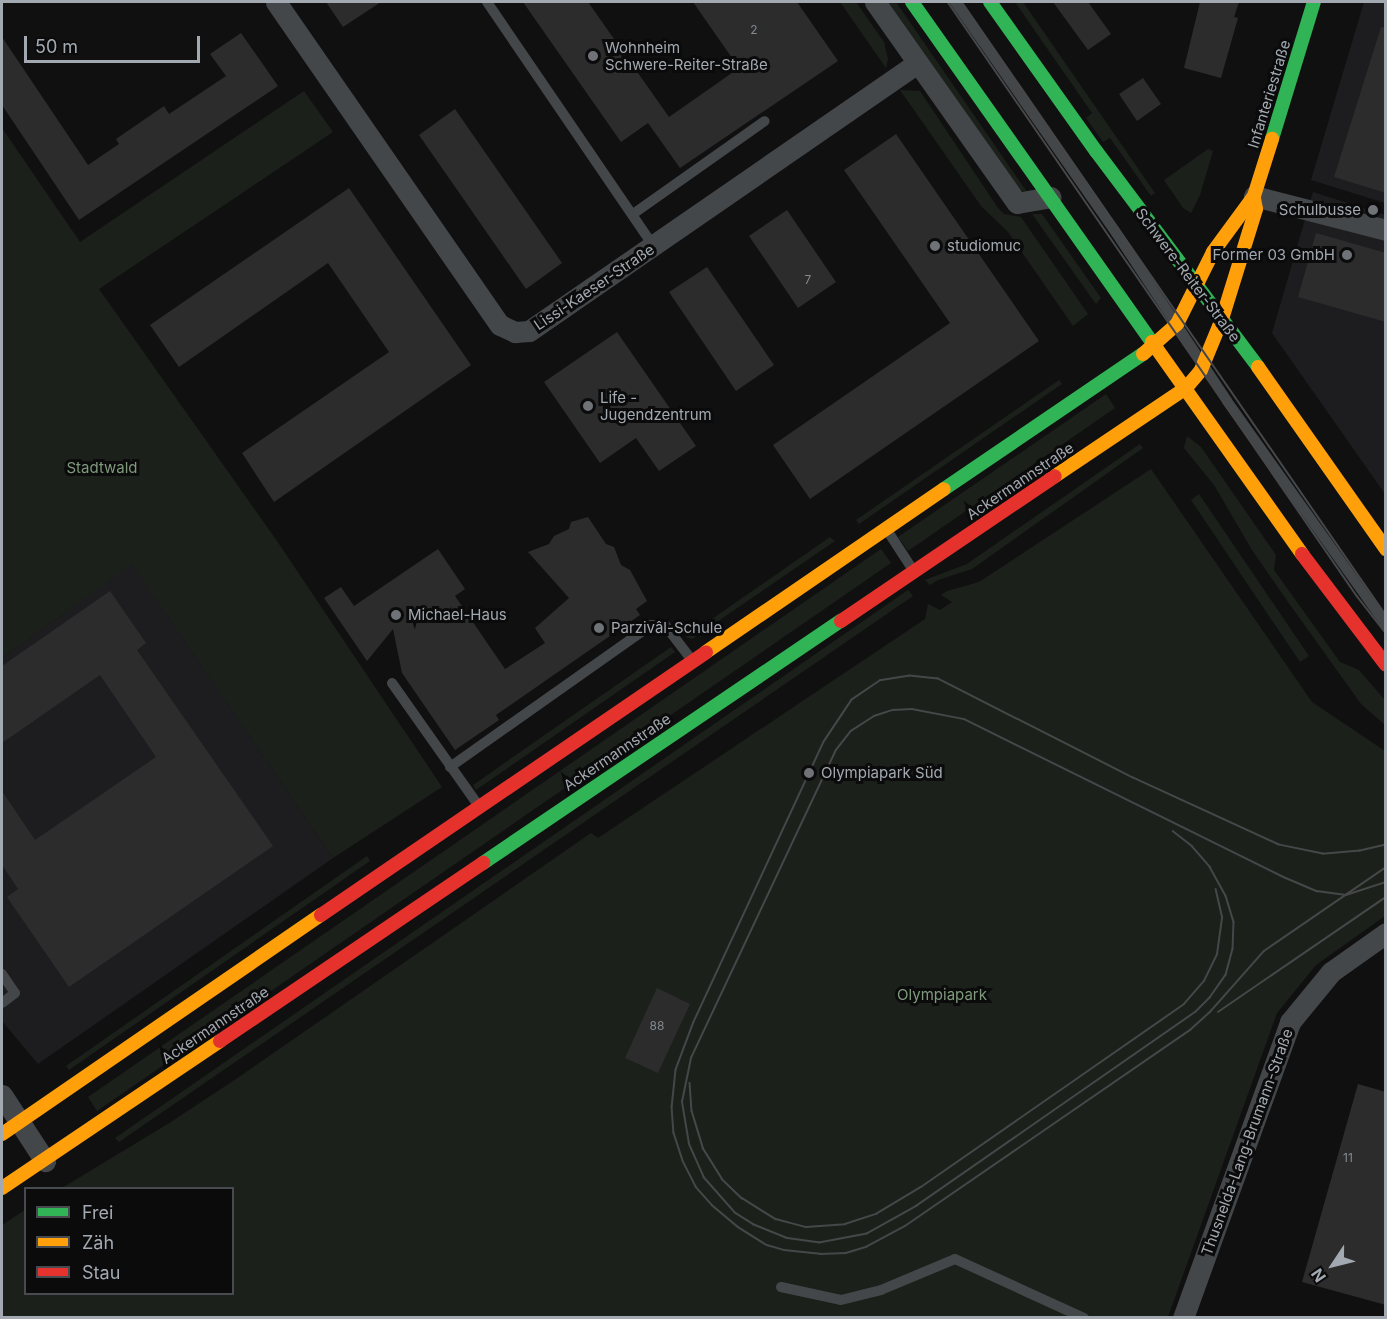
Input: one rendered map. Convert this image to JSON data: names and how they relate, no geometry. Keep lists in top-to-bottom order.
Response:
{
  "streets": {
    "main road": ["Infanteriestraße", "Schwere-Reiter-Straße", "Ackermannstraße"],
    "street": ["Lissi-Kaeser-Straße", "Thusnelda-Lang-Brumann-Straße"]
  },
  "crossings": [
    ["Infanteriestraße", "Schwere-Reiter-Straße"],
    ["Infanteriestraße", "Ackermannstraße"],
    ["Schwere-Reiter-Straße", "Ackermannstraße"]
  ],
  "parks": ["Stadtwald", "Olympiapark"],
  "places": [
    "Wohnheim Schwere-Reiter-Straße",
    "Schulbusse",
    "studiomuc",
    "Former 03 GmbH",
    "Life - Jugendzentrum",
    "Michael-Haus",
    "Parzivâl-Schule",
    "Olympiapark Süd"
  ],
  "house_numbers": [
    "2",
    "7",
    "88",
    "11"
  ],
  "legend": ["Frei", "Zäh", "Stau"],
  "scale_bar": "50 m",
  "north": "bottom left"
}
